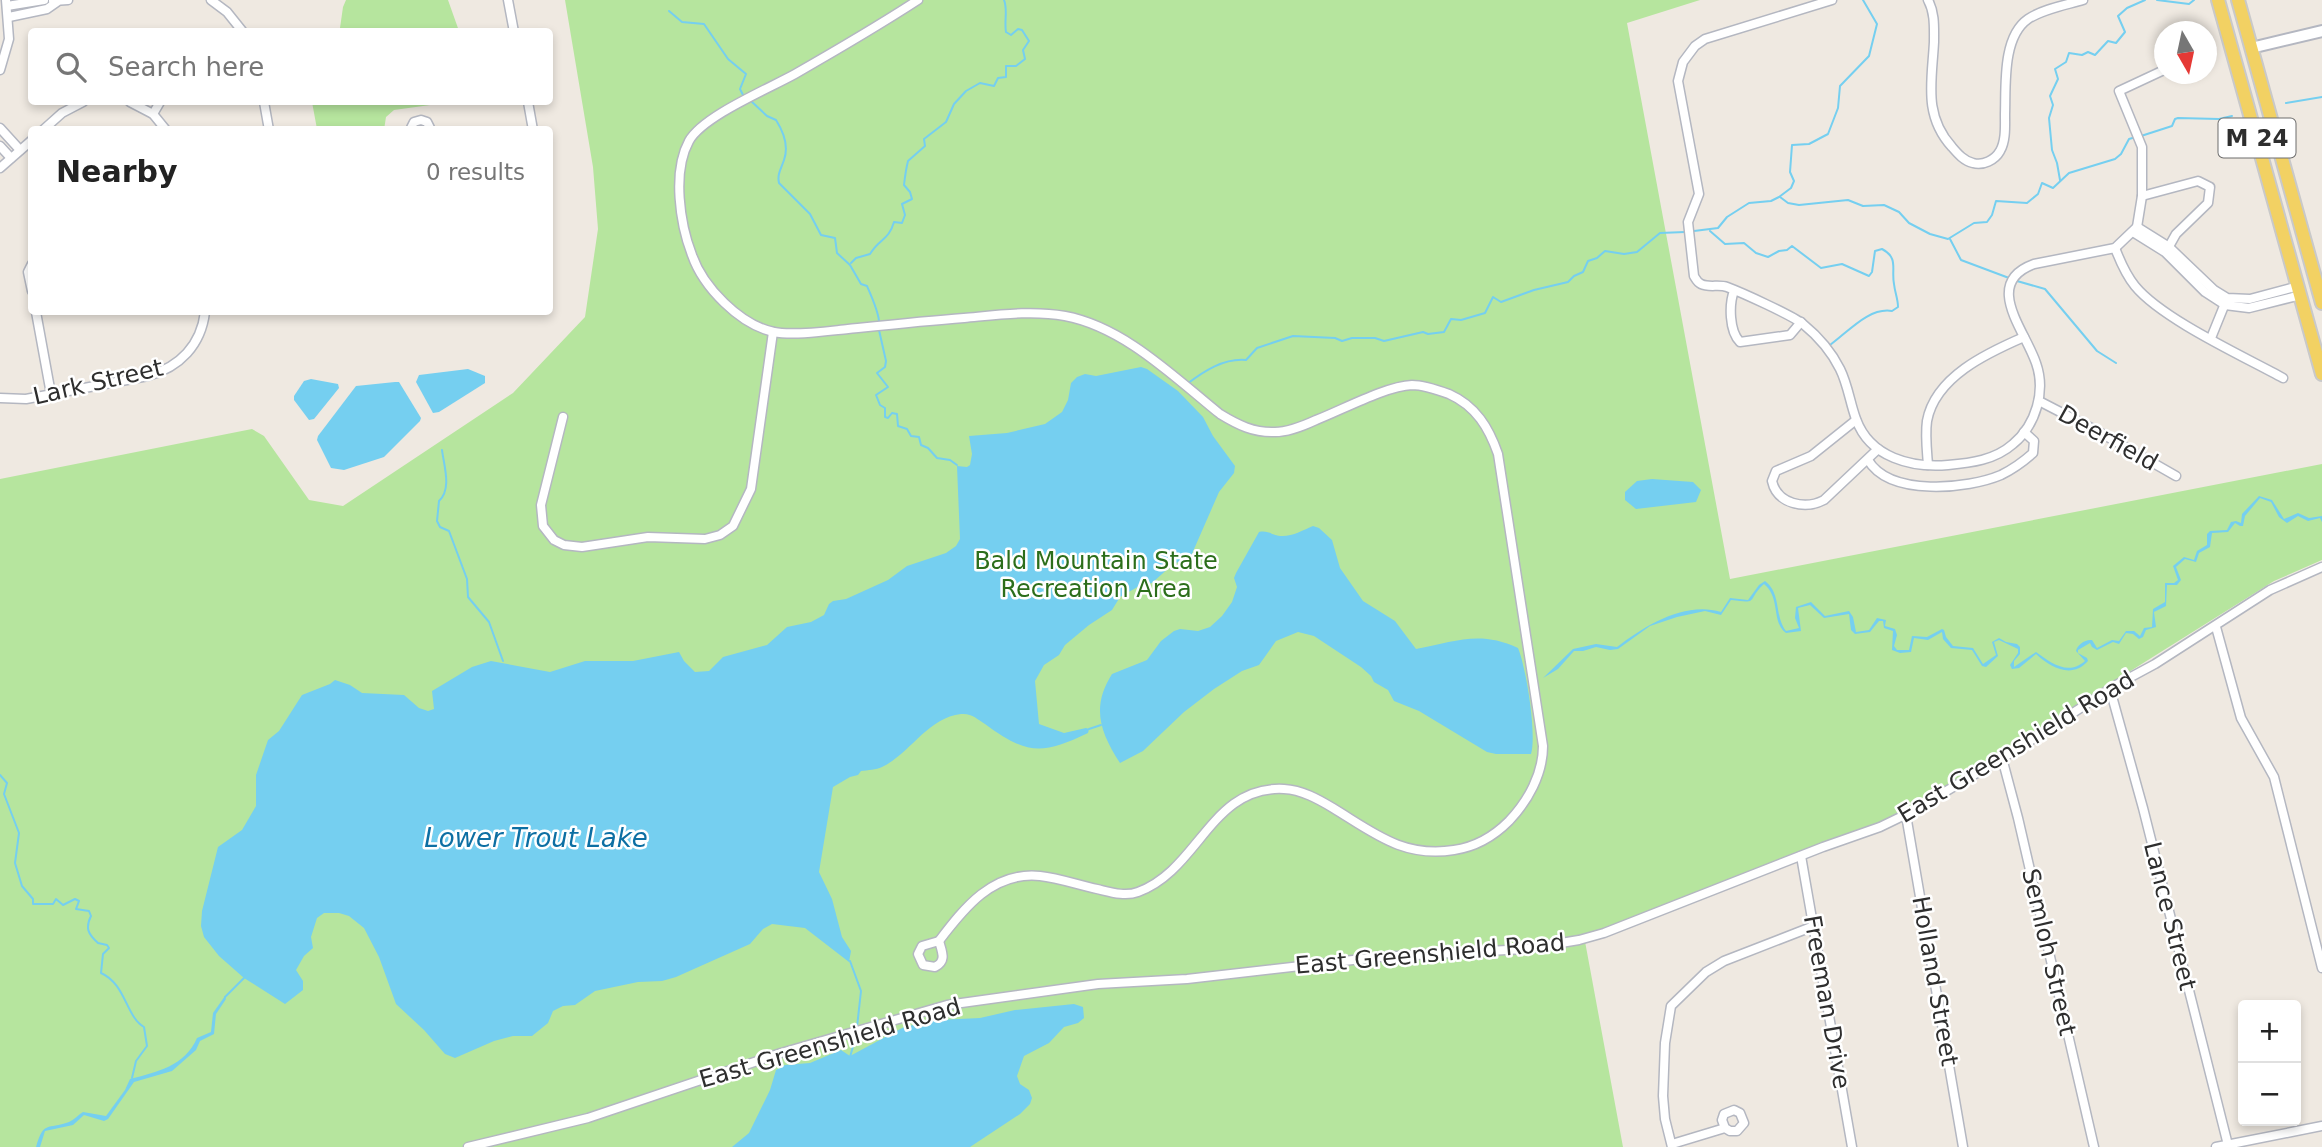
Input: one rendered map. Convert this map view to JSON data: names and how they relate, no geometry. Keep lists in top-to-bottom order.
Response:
{
  "streets": {
    "main road": ["M 24"],
    "street": [
      "Lark Street",
      "Deerfield",
      "East Greenshield Road",
      "Lance Street",
      "Semloh Street",
      "Holland Street",
      "Freeman Drive"
    ]
  },
  "crossings": [
    ["East Greenshield Road", "Lance Street"],
    ["East Greenshield Road", "Semloh Street"],
    ["East Greenshield Road", "Holland Street"],
    ["East Greenshield Road", "Freeman Drive"]
  ],
  "water": ["Lower Trout Lake"],
  "parks": ["Bald Mountain State Recreation Area"],
  "north": "bottom",
  "page": {
    "search": "Search here",
    "heading": ["Nearby", "0 results"],
    "map_buttons": ["+", "−"]
  }
}
